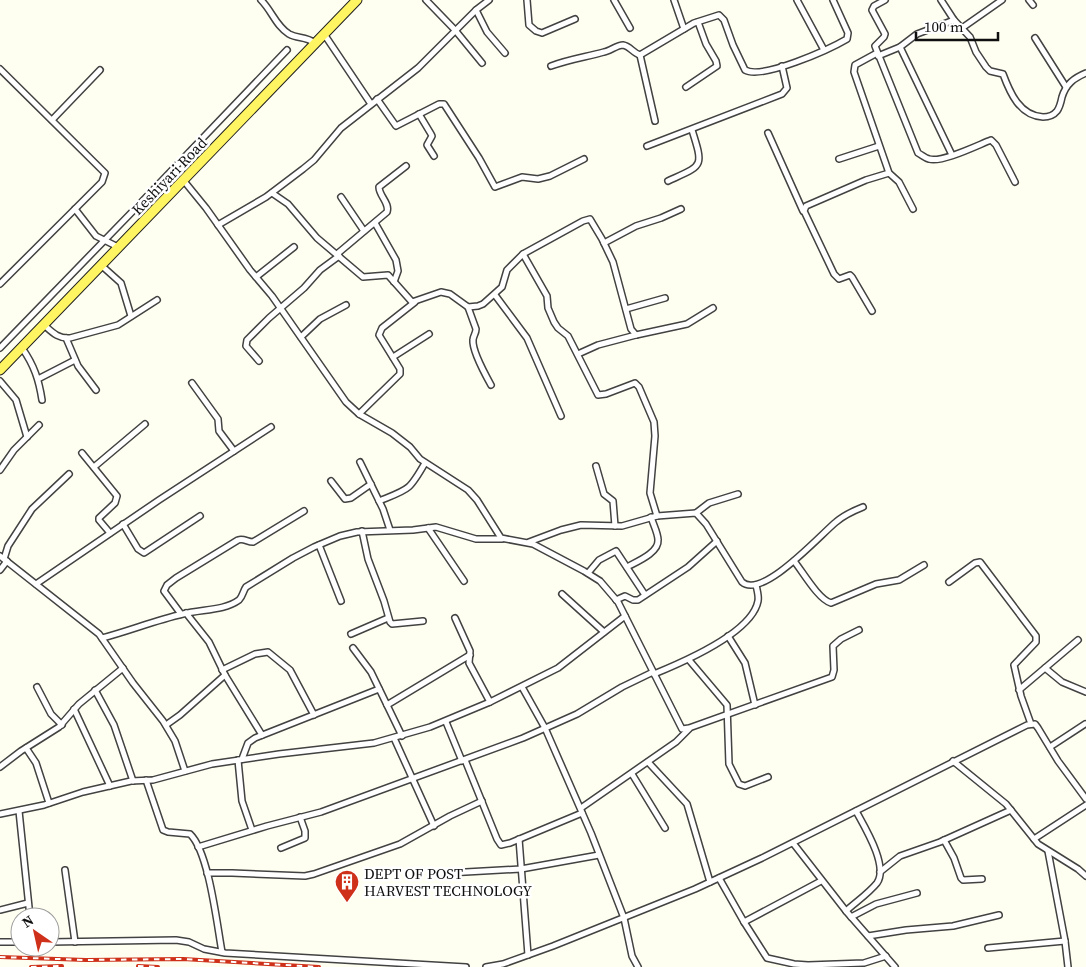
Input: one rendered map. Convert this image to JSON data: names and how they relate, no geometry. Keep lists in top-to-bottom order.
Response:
{
  "streets": {
    "main road": ["Keshiyari Road"]
  },
  "places": {
    "building": ["DEPT OF POST HARVEST TECHNOLOGY"]
  },
  "scale_bar": "100 m",
  "north": "top left"
}
